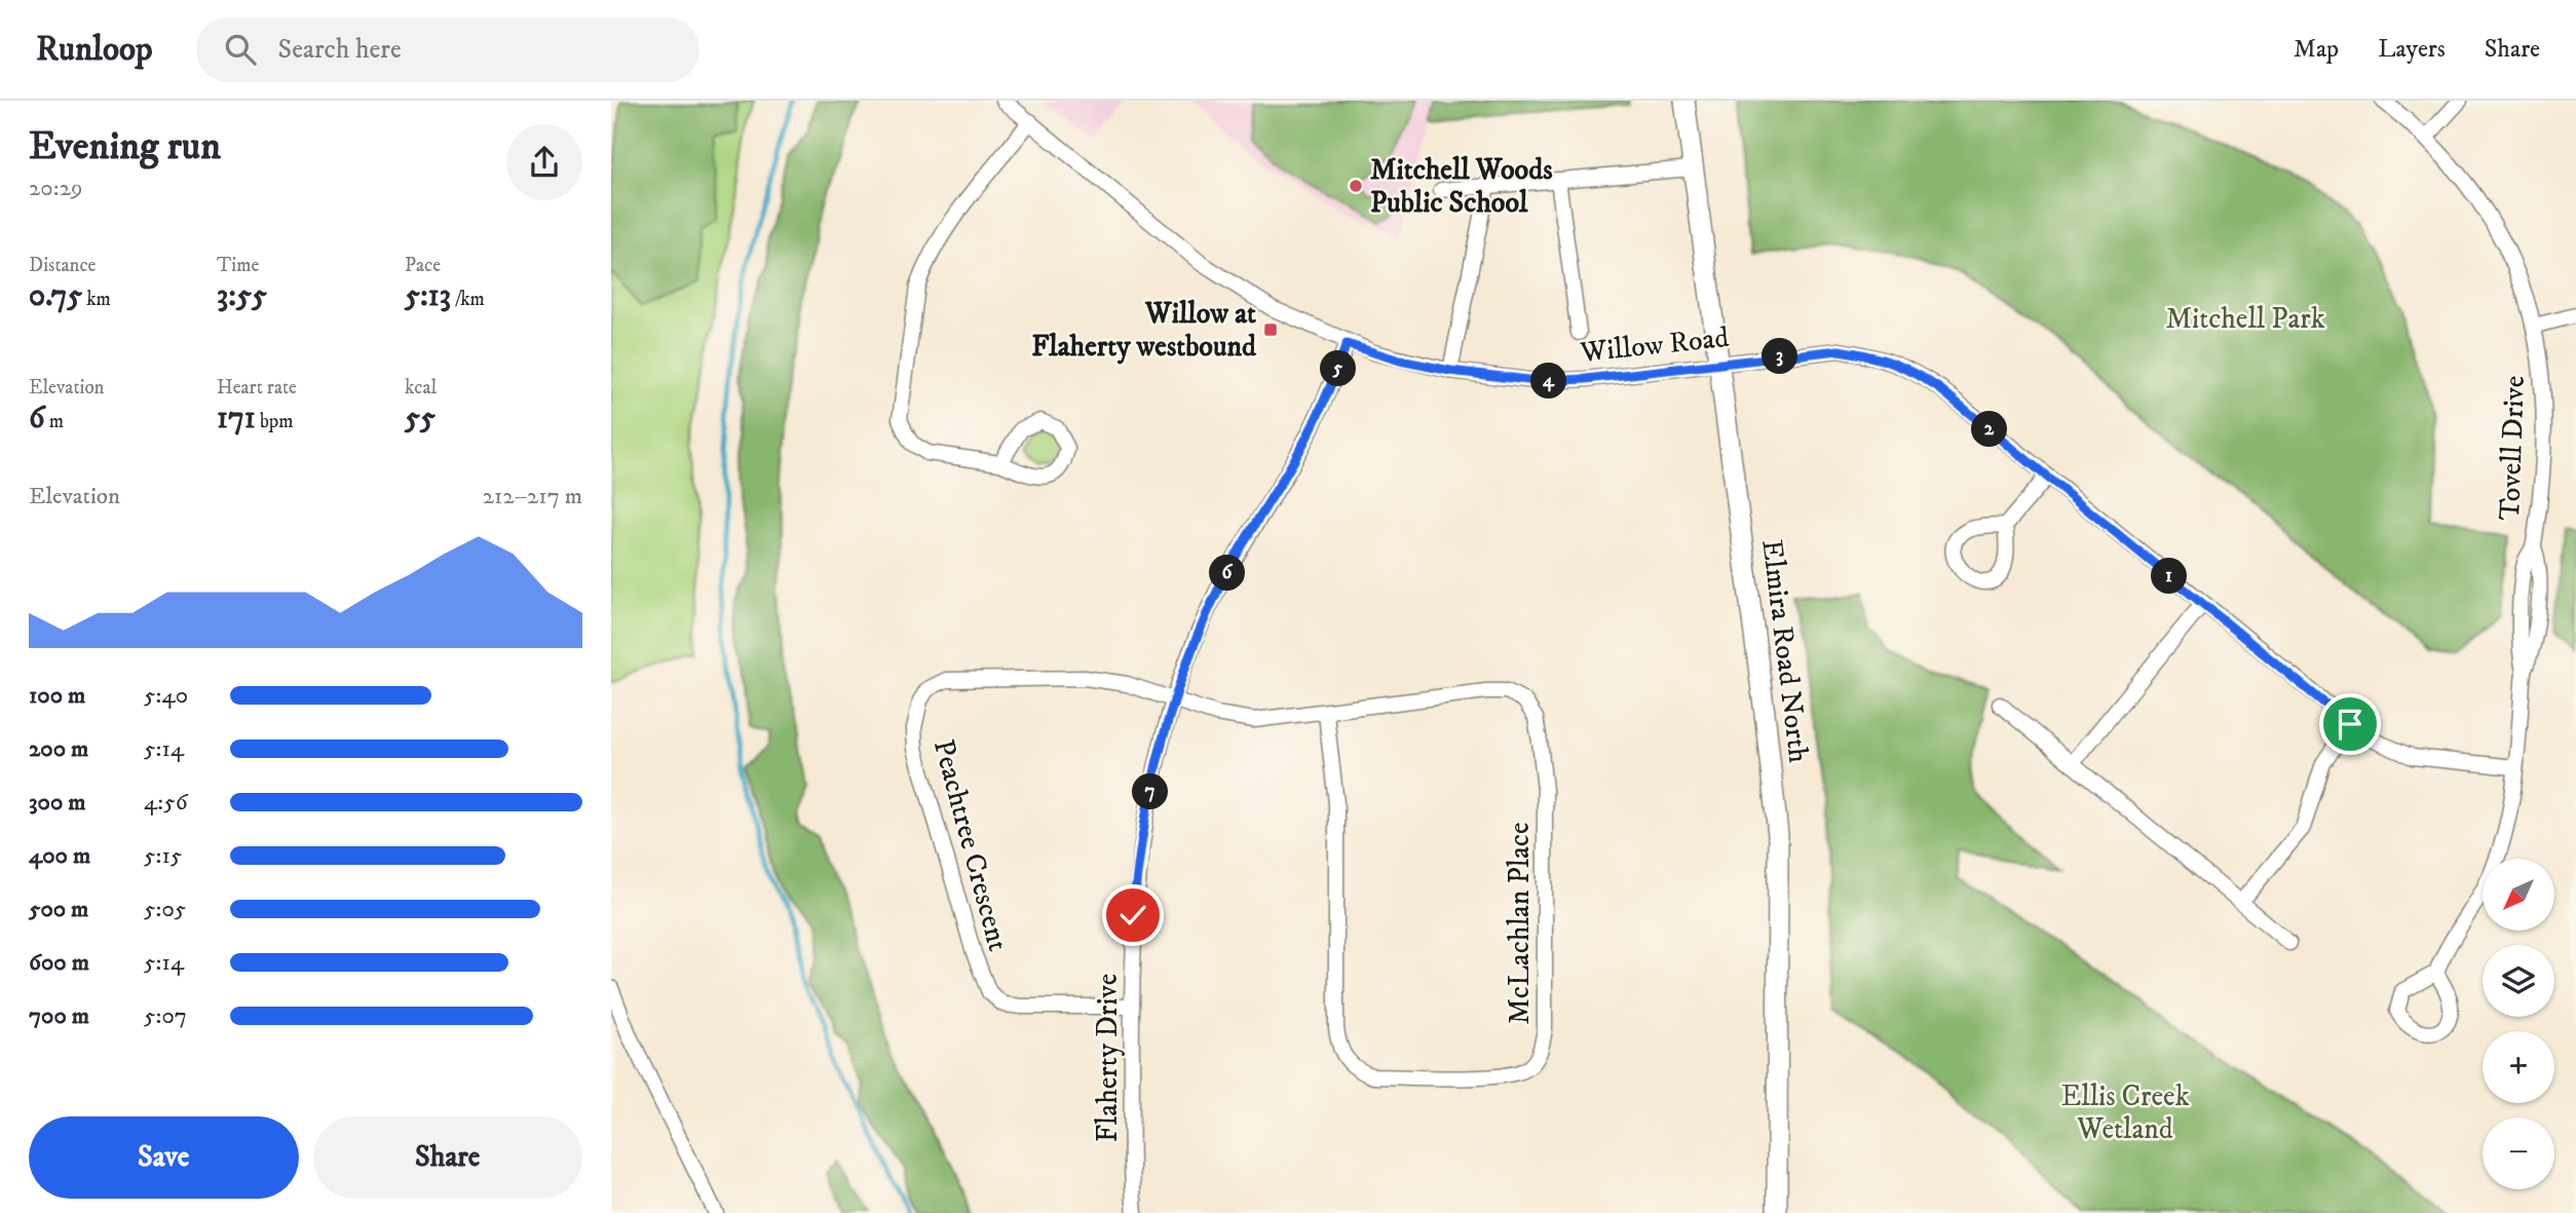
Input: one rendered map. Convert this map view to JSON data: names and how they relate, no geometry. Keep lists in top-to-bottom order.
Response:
{
  "streets": {
    "main road": ["Elmira Road North"],
    "street": [
      "Willow Road",
      "Tovell Drive",
      "Peachtree Crescent",
      "McLachlan Place",
      "Flaherty Drive"
    ]
  },
  "crossings": [
    ["Willow Road", "Tovell Drive"],
    ["Willow Road", "Elmira Road North"],
    ["Willow Road", "Flaherty Drive"],
    ["Peachtree Crescent", "McLachlan Place"],
    ["Peachtree Crescent", "Flaherty Drive"],
    ["McLachlan Place", "Flaherty Drive"]
  ],
  "parks": ["Mitchell Park", "Ellis Creek Wetland"],
  "places": {
    "other": ["Mitchell Woods Public School"],
    "transit": ["Willow at Flaherty westbound"]
  },
  "north": "bottom left",
  "page": {
    "header": "Runloop",
    "search": "Search here",
    "nav": ["Map", "Layers", "Share"],
    "heading": ["Evening run", "20:29"],
    "stats": [
      ["Distance", "0.75 km"],
      ["Time", "3:55"],
      ["Pace", "5:13 /km"],
      ["Elevation", "6 m"],
      ["Heart rate", "171 bpm"],
      ["kcal", "55"]
    ],
    "pins": [
      "3",
      "5",
      "4",
      "2",
      "6",
      "1",
      "7"
    ],
    "chart": ["Elevation", "212–217 m"],
    "list": [
      {
        "name": "100 m",
        "note": "5:40"
      },
      {
        "name": "200 m",
        "note": "5:14"
      },
      {
        "name": "300 m",
        "note": "4:56"
      },
      {
        "name": "400 m",
        "note": "5:15"
      },
      {
        "name": "500 m",
        "note": "5:05"
      },
      {
        "name": "600 m",
        "note": "5:14"
      },
      {
        "name": "700 m",
        "note": "5:07"
      }
    ],
    "map_buttons": ["+", "−"],
    "buttons": ["Save", "Share"]
  }
}
